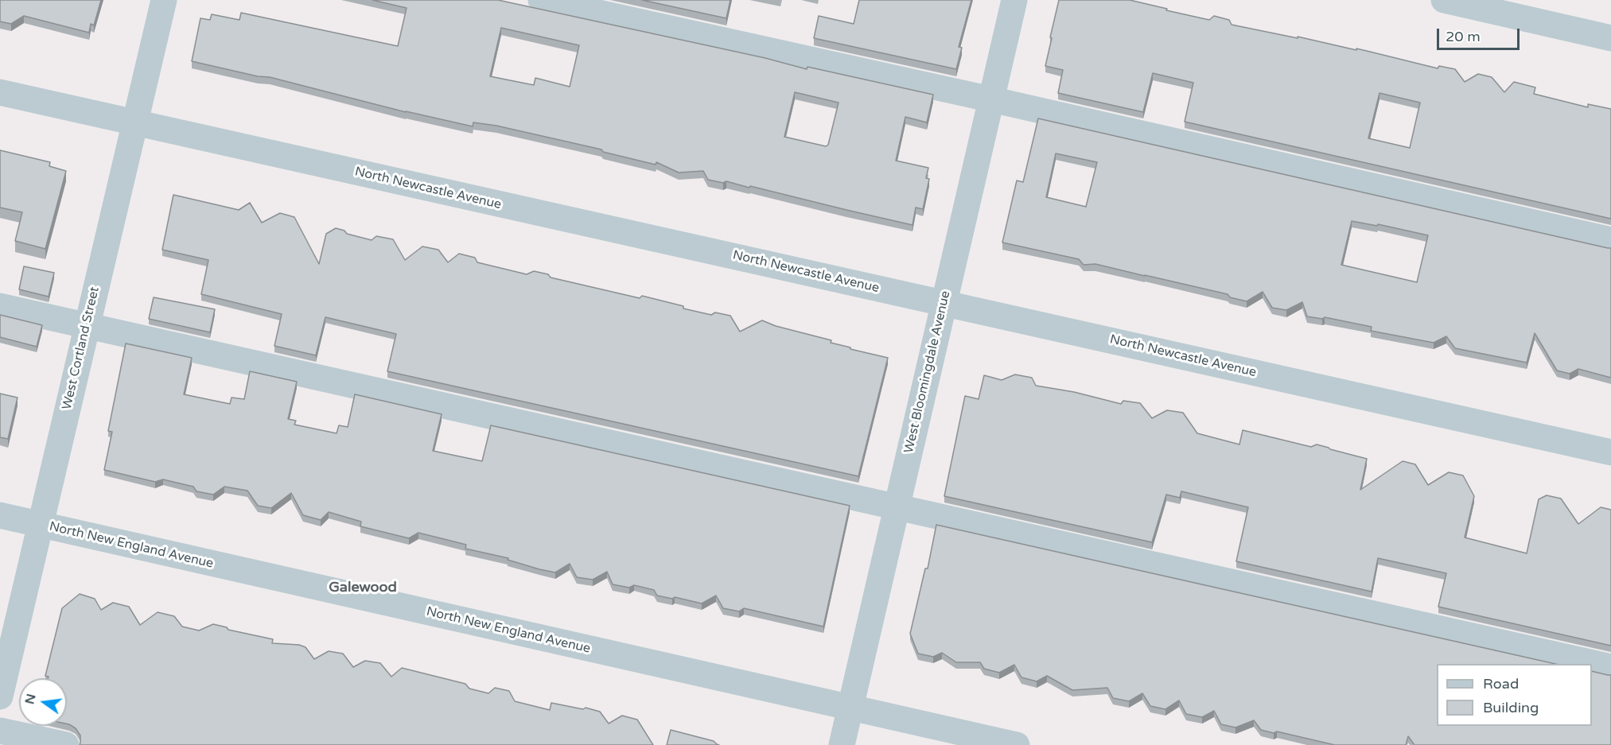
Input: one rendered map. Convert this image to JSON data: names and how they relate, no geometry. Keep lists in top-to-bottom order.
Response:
{
  "streets": {
    "street": [
      "North Newcastle Avenue",
      "West Cortland Street",
      "West Bloomingdale Avenue",
      "North New England Avenue"
    ]
  },
  "crossings": [
    ["North Newcastle Avenue", "West Cortland Street"],
    ["North Newcastle Avenue", "West Bloomingdale Avenue"],
    ["West Cortland Street", "North New England Avenue"],
    ["West Bloomingdale Avenue", "North New England Avenue"]
  ],
  "districts": ["Galewood"],
  "legend": ["Road", "Building"],
  "scale_bar": "20 m",
  "north": "left"
}
